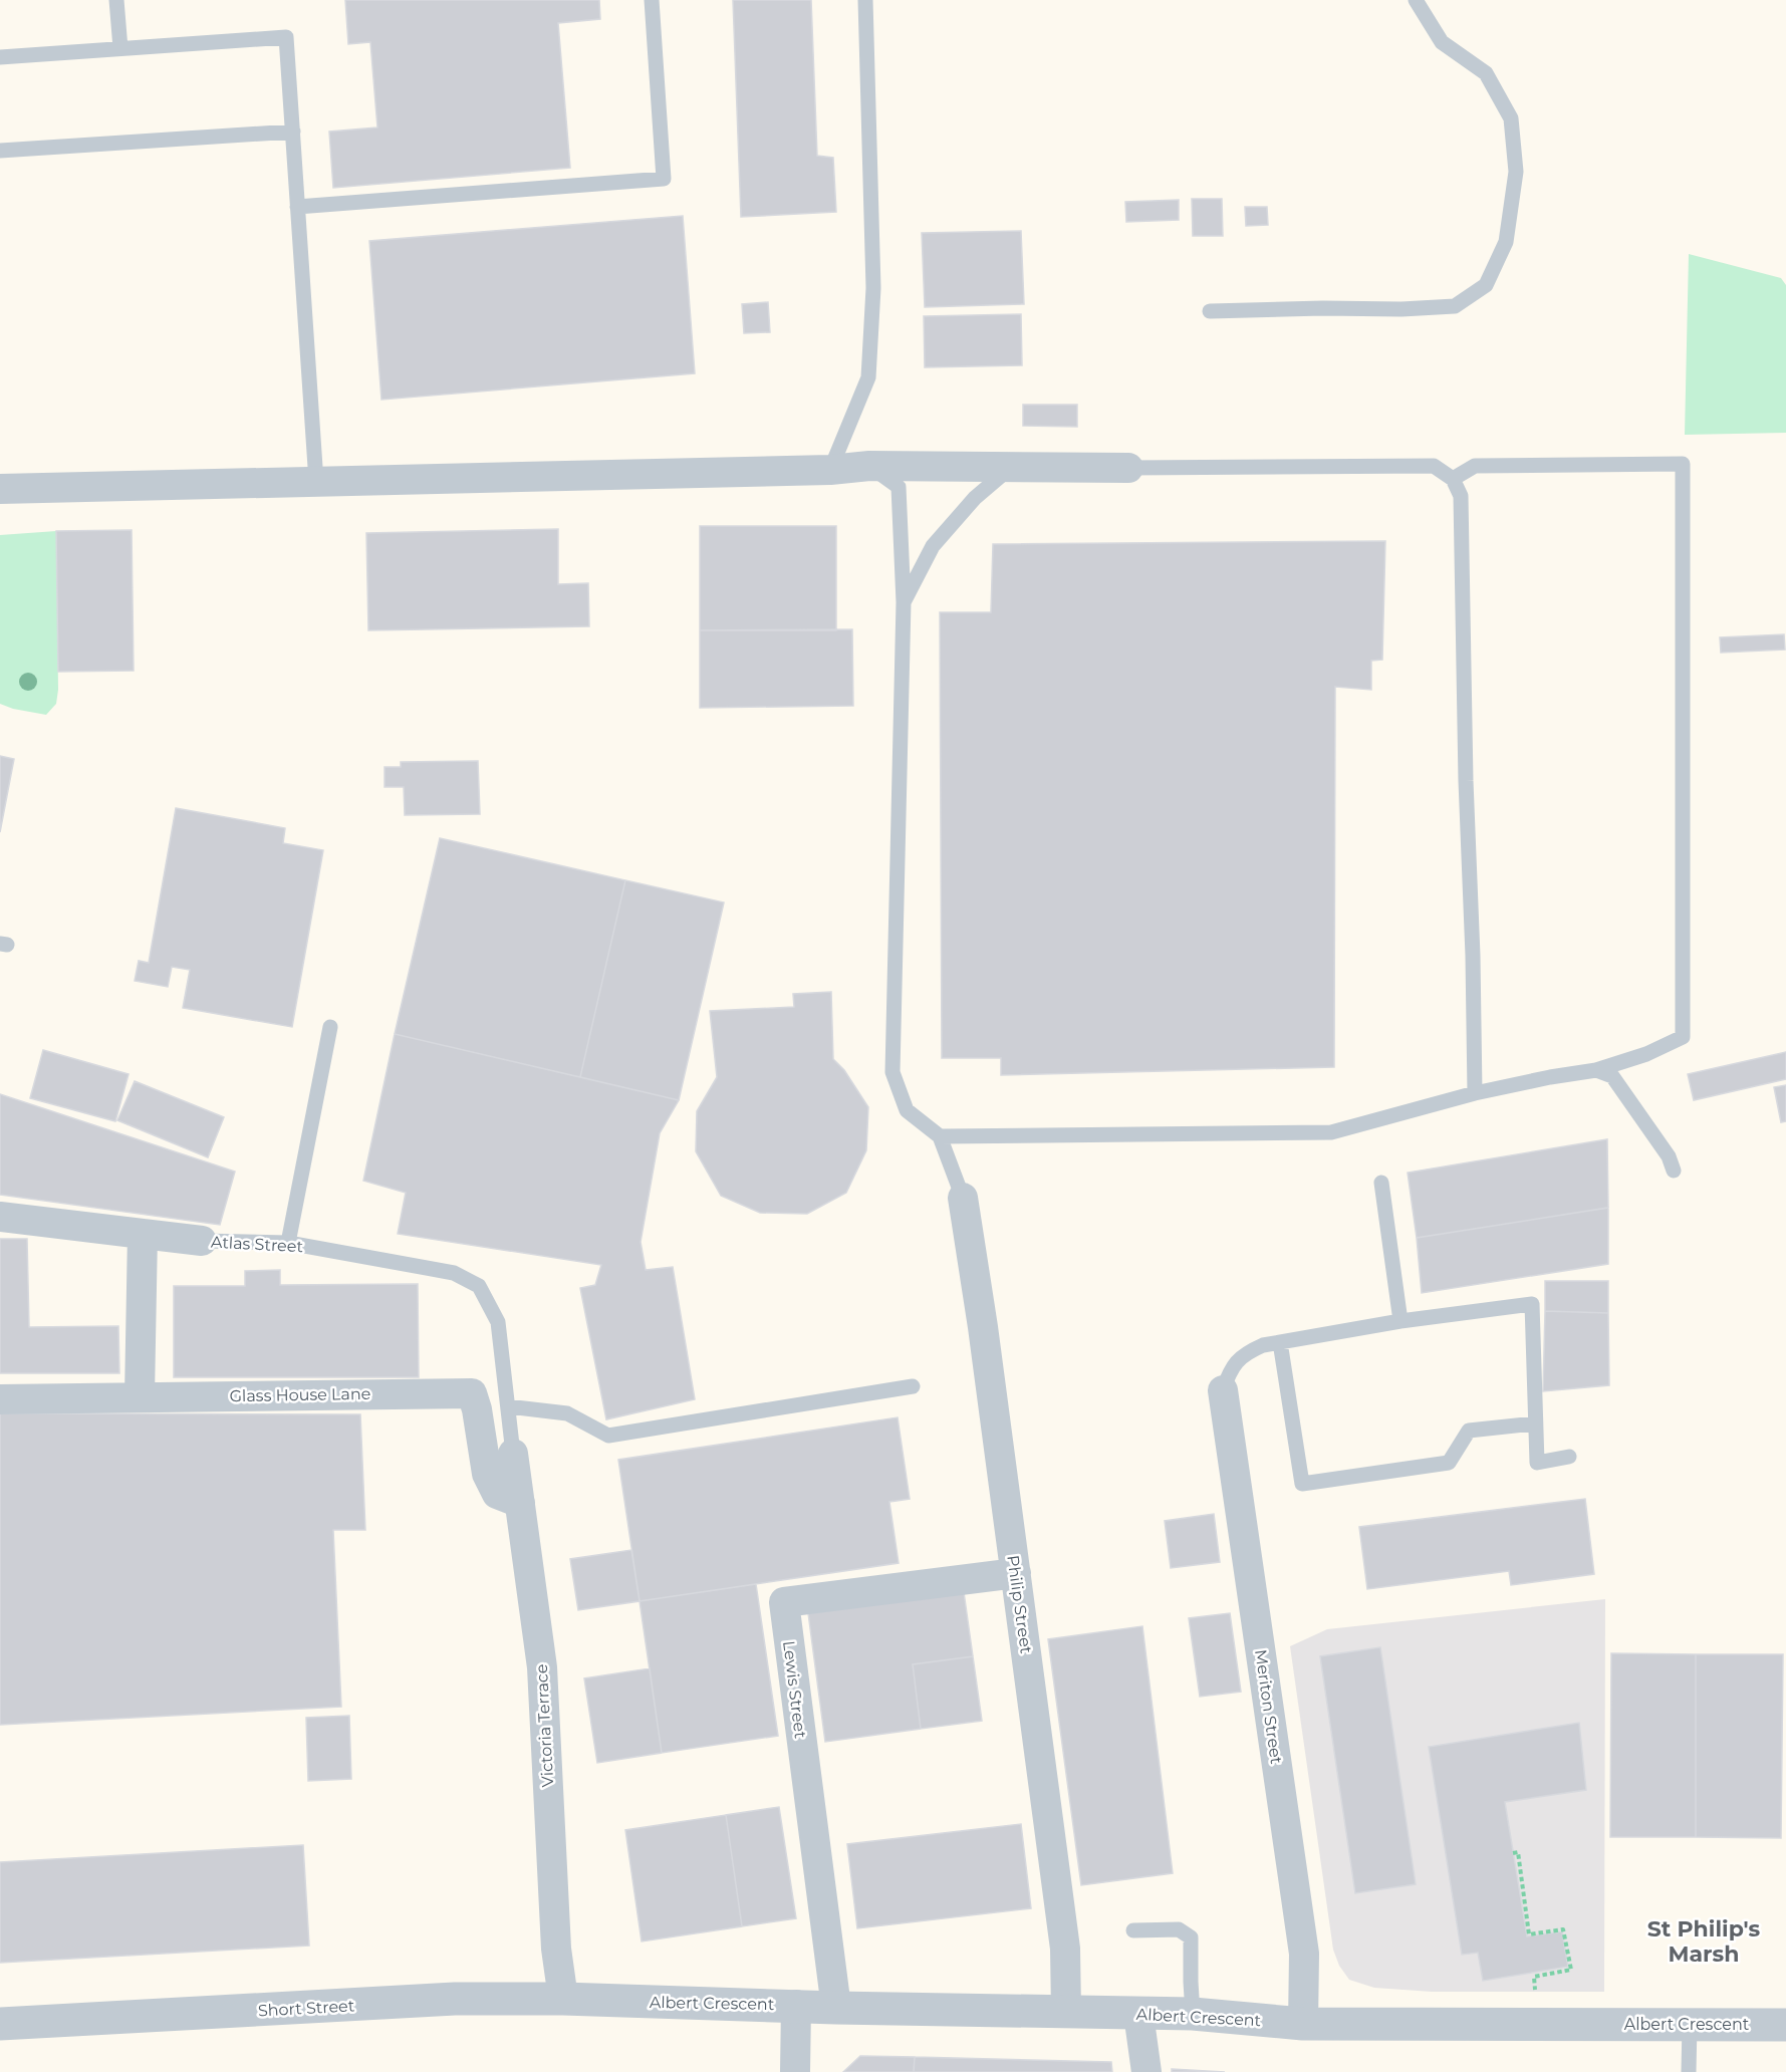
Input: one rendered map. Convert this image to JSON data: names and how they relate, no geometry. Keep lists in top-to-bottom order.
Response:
{
  "streets": {
    "street": [
      "Atlas Street",
      "Glass House Lane",
      "Philip Street",
      "Lewis Street",
      "Meriton Street",
      "Victoria Terrace",
      "Albert Crescent",
      "Short Street"
    ]
  },
  "crossings": [
    ["Atlas Street", "Victoria Terrace"],
    ["Glass House Lane", "Victoria Terrace"],
    ["Philip Street", "Lewis Street"],
    ["Philip Street", "Albert Crescent"],
    ["Lewis Street", "Albert Crescent"],
    ["Meriton Street", "Albert Crescent"],
    ["Victoria Terrace", "Short Street"],
    ["Albert Crescent", "Short Street"]
  ],
  "districts": ["St Philip's Marsh"]
}
